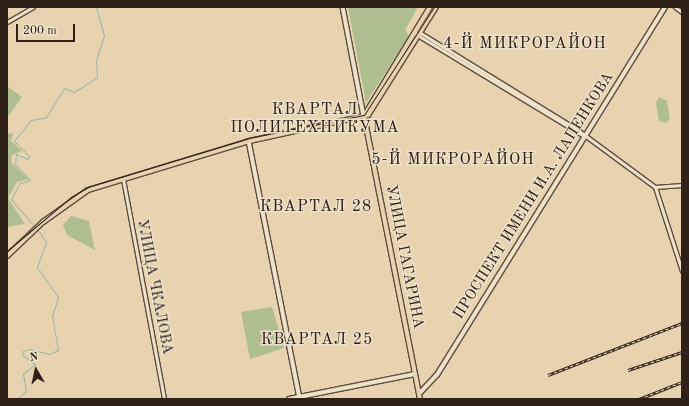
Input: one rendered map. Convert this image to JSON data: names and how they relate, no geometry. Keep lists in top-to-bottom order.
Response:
{
  "streets": {
    "main road": ["ПРОСПЕКТ ИМЕНИ И.А. ЛАПЕНКОВА", "УЛИЦА ГАГАРИНА"],
    "street": ["УЛИЦА ЧКАЛОВА"]
  },
  "crossings": [
    ["ПРОСПЕКТ ИМЕНИ И.А. ЛАПЕНКОВА", "УЛИЦА ГАГАРИНА"]
  ],
  "districts": [
    "4-Й МИКРОРАЙОН",
    "КВАРТАЛ ПОЛИТЕХНИКУМА",
    "5-Й МИКРОРАЙОН",
    "КВАРТАЛ 28",
    "КВАРТАЛ 25"
  ],
  "scale_bar": "200 m",
  "north": "top"
}
